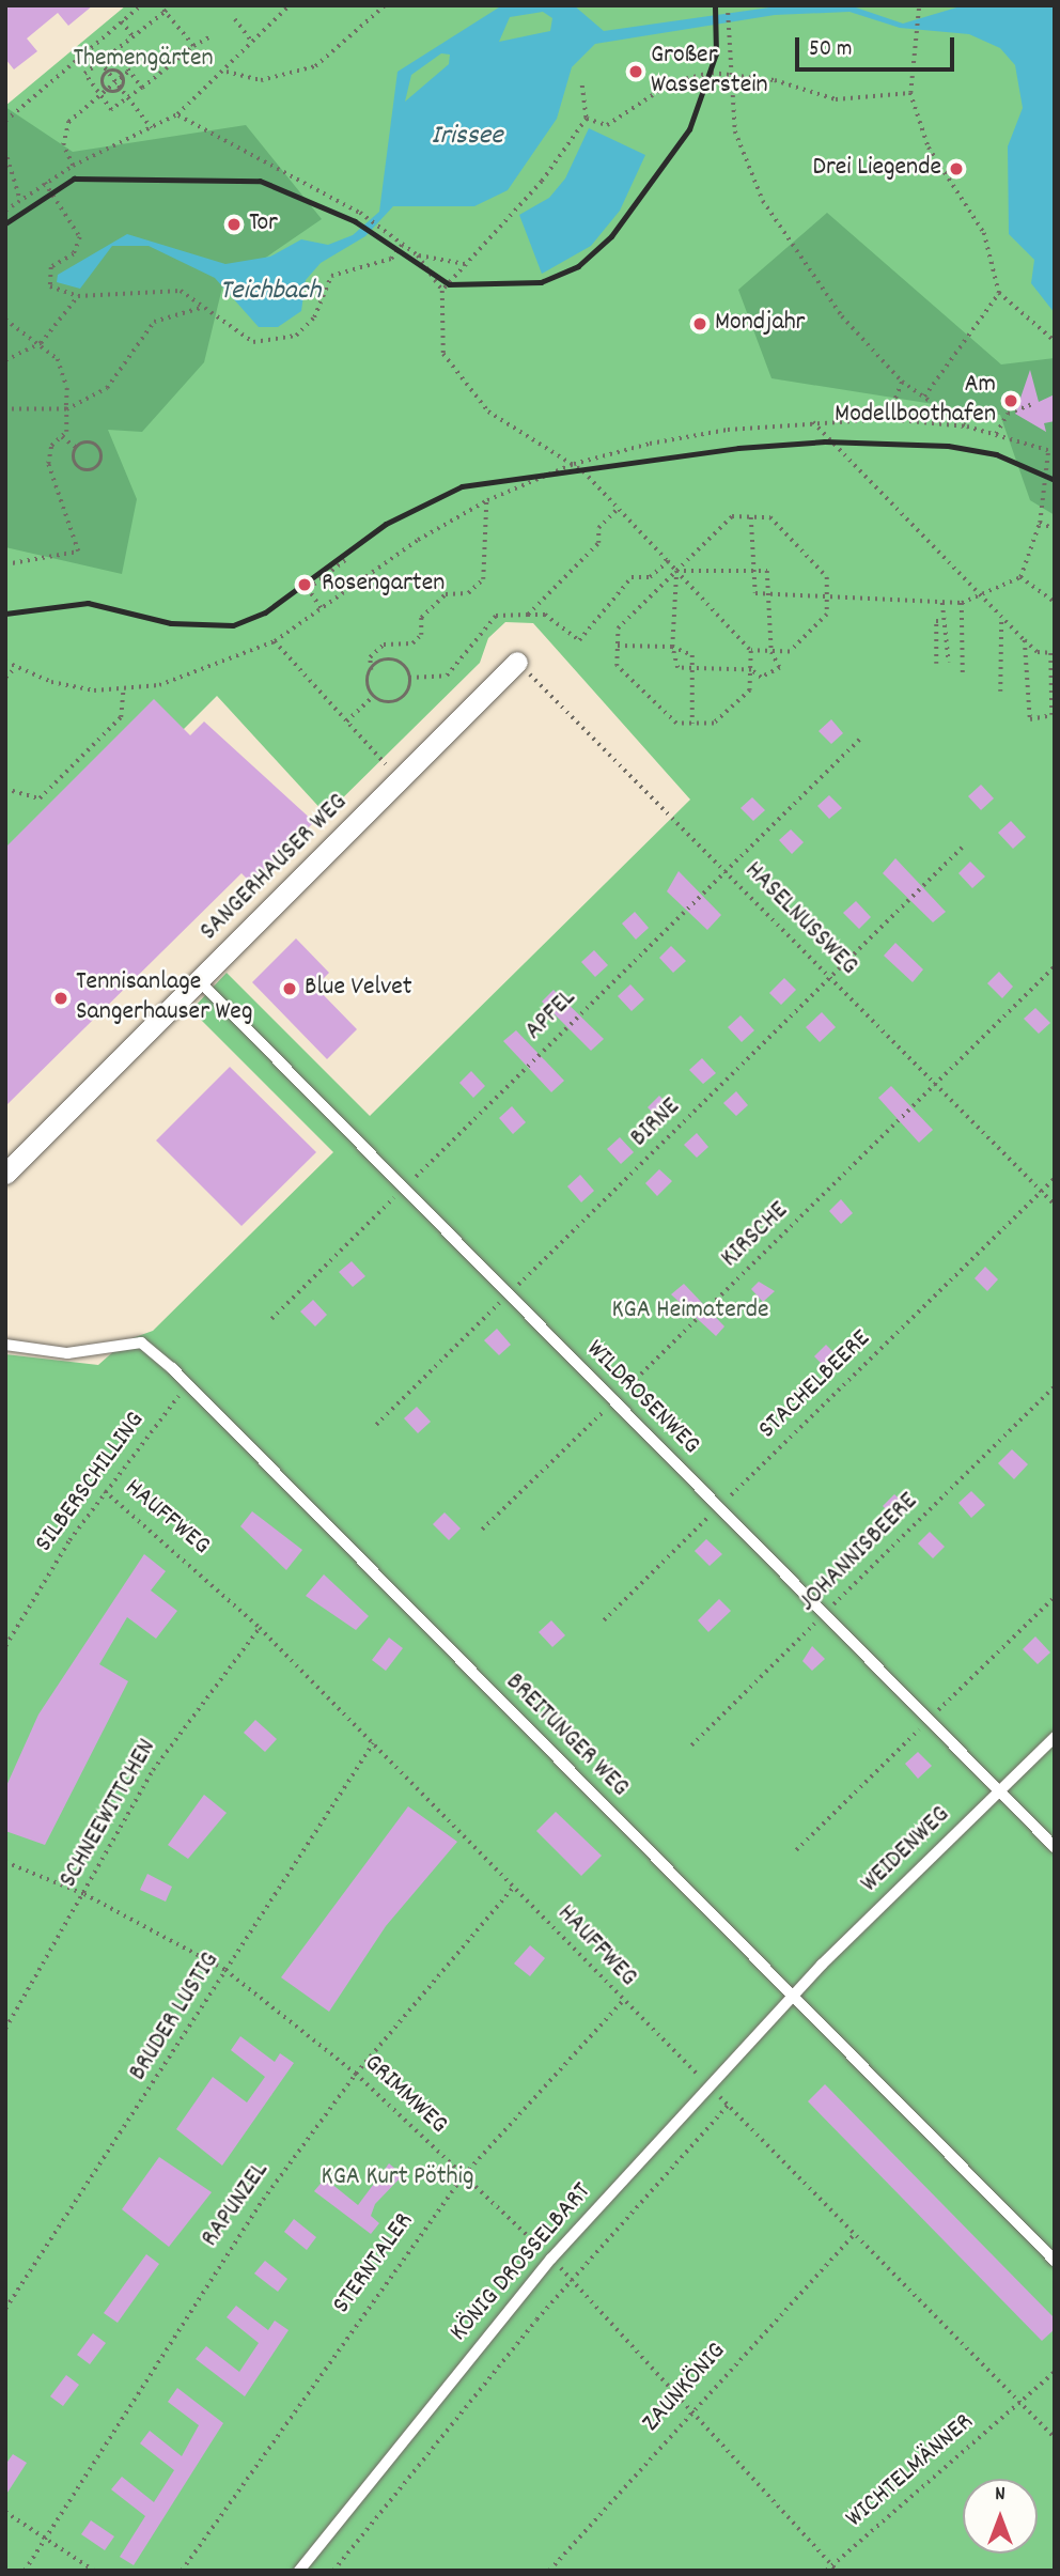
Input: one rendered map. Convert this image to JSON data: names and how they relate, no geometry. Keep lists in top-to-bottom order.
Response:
{
  "streets": {
    "street": ["SANGERHAUSER WEG"],
    "lane": [
      "WILDROSENWEG",
      "BREITUNGER WEG",
      "WEIDENWEG",
      "KÖNIG DROSSELBART"
    ],
    "path": [
      "HASELNUSSWEG",
      "APFEL",
      "BIRNE",
      "KIRSCHE",
      "STACHELBEERE",
      "SILBERSCHILLING",
      "HAUFFWEG",
      "JOHANNISBEERE",
      "SCHNEEWITTCHEN",
      "BRUDER LUSTIG",
      "GRIMMWEG",
      "RAPUNZEL",
      "STERNTALER",
      "ZAUNKÖNIG",
      "WICHTELMÄNNER"
    ]
  },
  "crossings": [
    ["SANGERHAUSER WEG", "HASELNUSSWEG"],
    ["SANGERHAUSER WEG", "WILDROSENWEG"],
    ["HASELNUSSWEG", "APFEL"],
    ["HASELNUSSWEG", "BIRNE"],
    ["HASELNUSSWEG", "KIRSCHE"],
    ["HASELNUSSWEG", "STACHELBEERE"],
    ["APFEL", "WILDROSENWEG"],
    ["BIRNE", "WILDROSENWEG"],
    ["KIRSCHE", "WILDROSENWEG"],
    ["STACHELBEERE", "WILDROSENWEG"],
    ["WILDROSENWEG", "JOHANNISBEERE"],
    ["WILDROSENWEG", "WEIDENWEG"],
    ["SILBERSCHILLING", "HAUFFWEG"],
    ["SILBERSCHILLING", "BREITUNGER WEG"],
    ["HAUFFWEG", "SCHNEEWITTCHEN"],
    ["HAUFFWEG", "BRUDER LUSTIG"],
    ["HAUFFWEG", "RAPUNZEL"],
    ["HAUFFWEG", "KÖNIG DROSSELBART"],
    ["HAUFFWEG", "STERNTALER"],
    ["HAUFFWEG", "ZAUNKÖNIG"],
    ["HAUFFWEG", "WICHTELMÄNNER"],
    ["BREITUNGER WEG", "WEIDENWEG"],
    ["BREITUNGER WEG", "KÖNIG DROSSELBART"],
    ["SCHNEEWITTCHEN", "GRIMMWEG"],
    ["WEIDENWEG", "KÖNIG DROSSELBART"],
    ["BRUDER LUSTIG", "GRIMMWEG"],
    ["GRIMMWEG", "RAPUNZEL"],
    ["GRIMMWEG", "KÖNIG DROSSELBART"],
    ["GRIMMWEG", "STERNTALER"],
    ["GRIMMWEG", "ZAUNKÖNIG"],
    ["GRIMMWEG", "WICHTELMÄNNER"]
  ],
  "water": ["Irissee", "Teichbach"],
  "parks": ["Themengärten", "KGA Heimaterde", "KGA Kurt Pöthig"],
  "places": [
    "Großer Wasserstein",
    "Drei Liegende",
    "Tor",
    "Mondjahr",
    "Am Modellboothafen",
    "Rosengarten",
    "Blue Velvet",
    "Tennisanlage Sangerhauser Weg"
  ],
  "scale_bar": "50 m",
  "north": "top"
}
